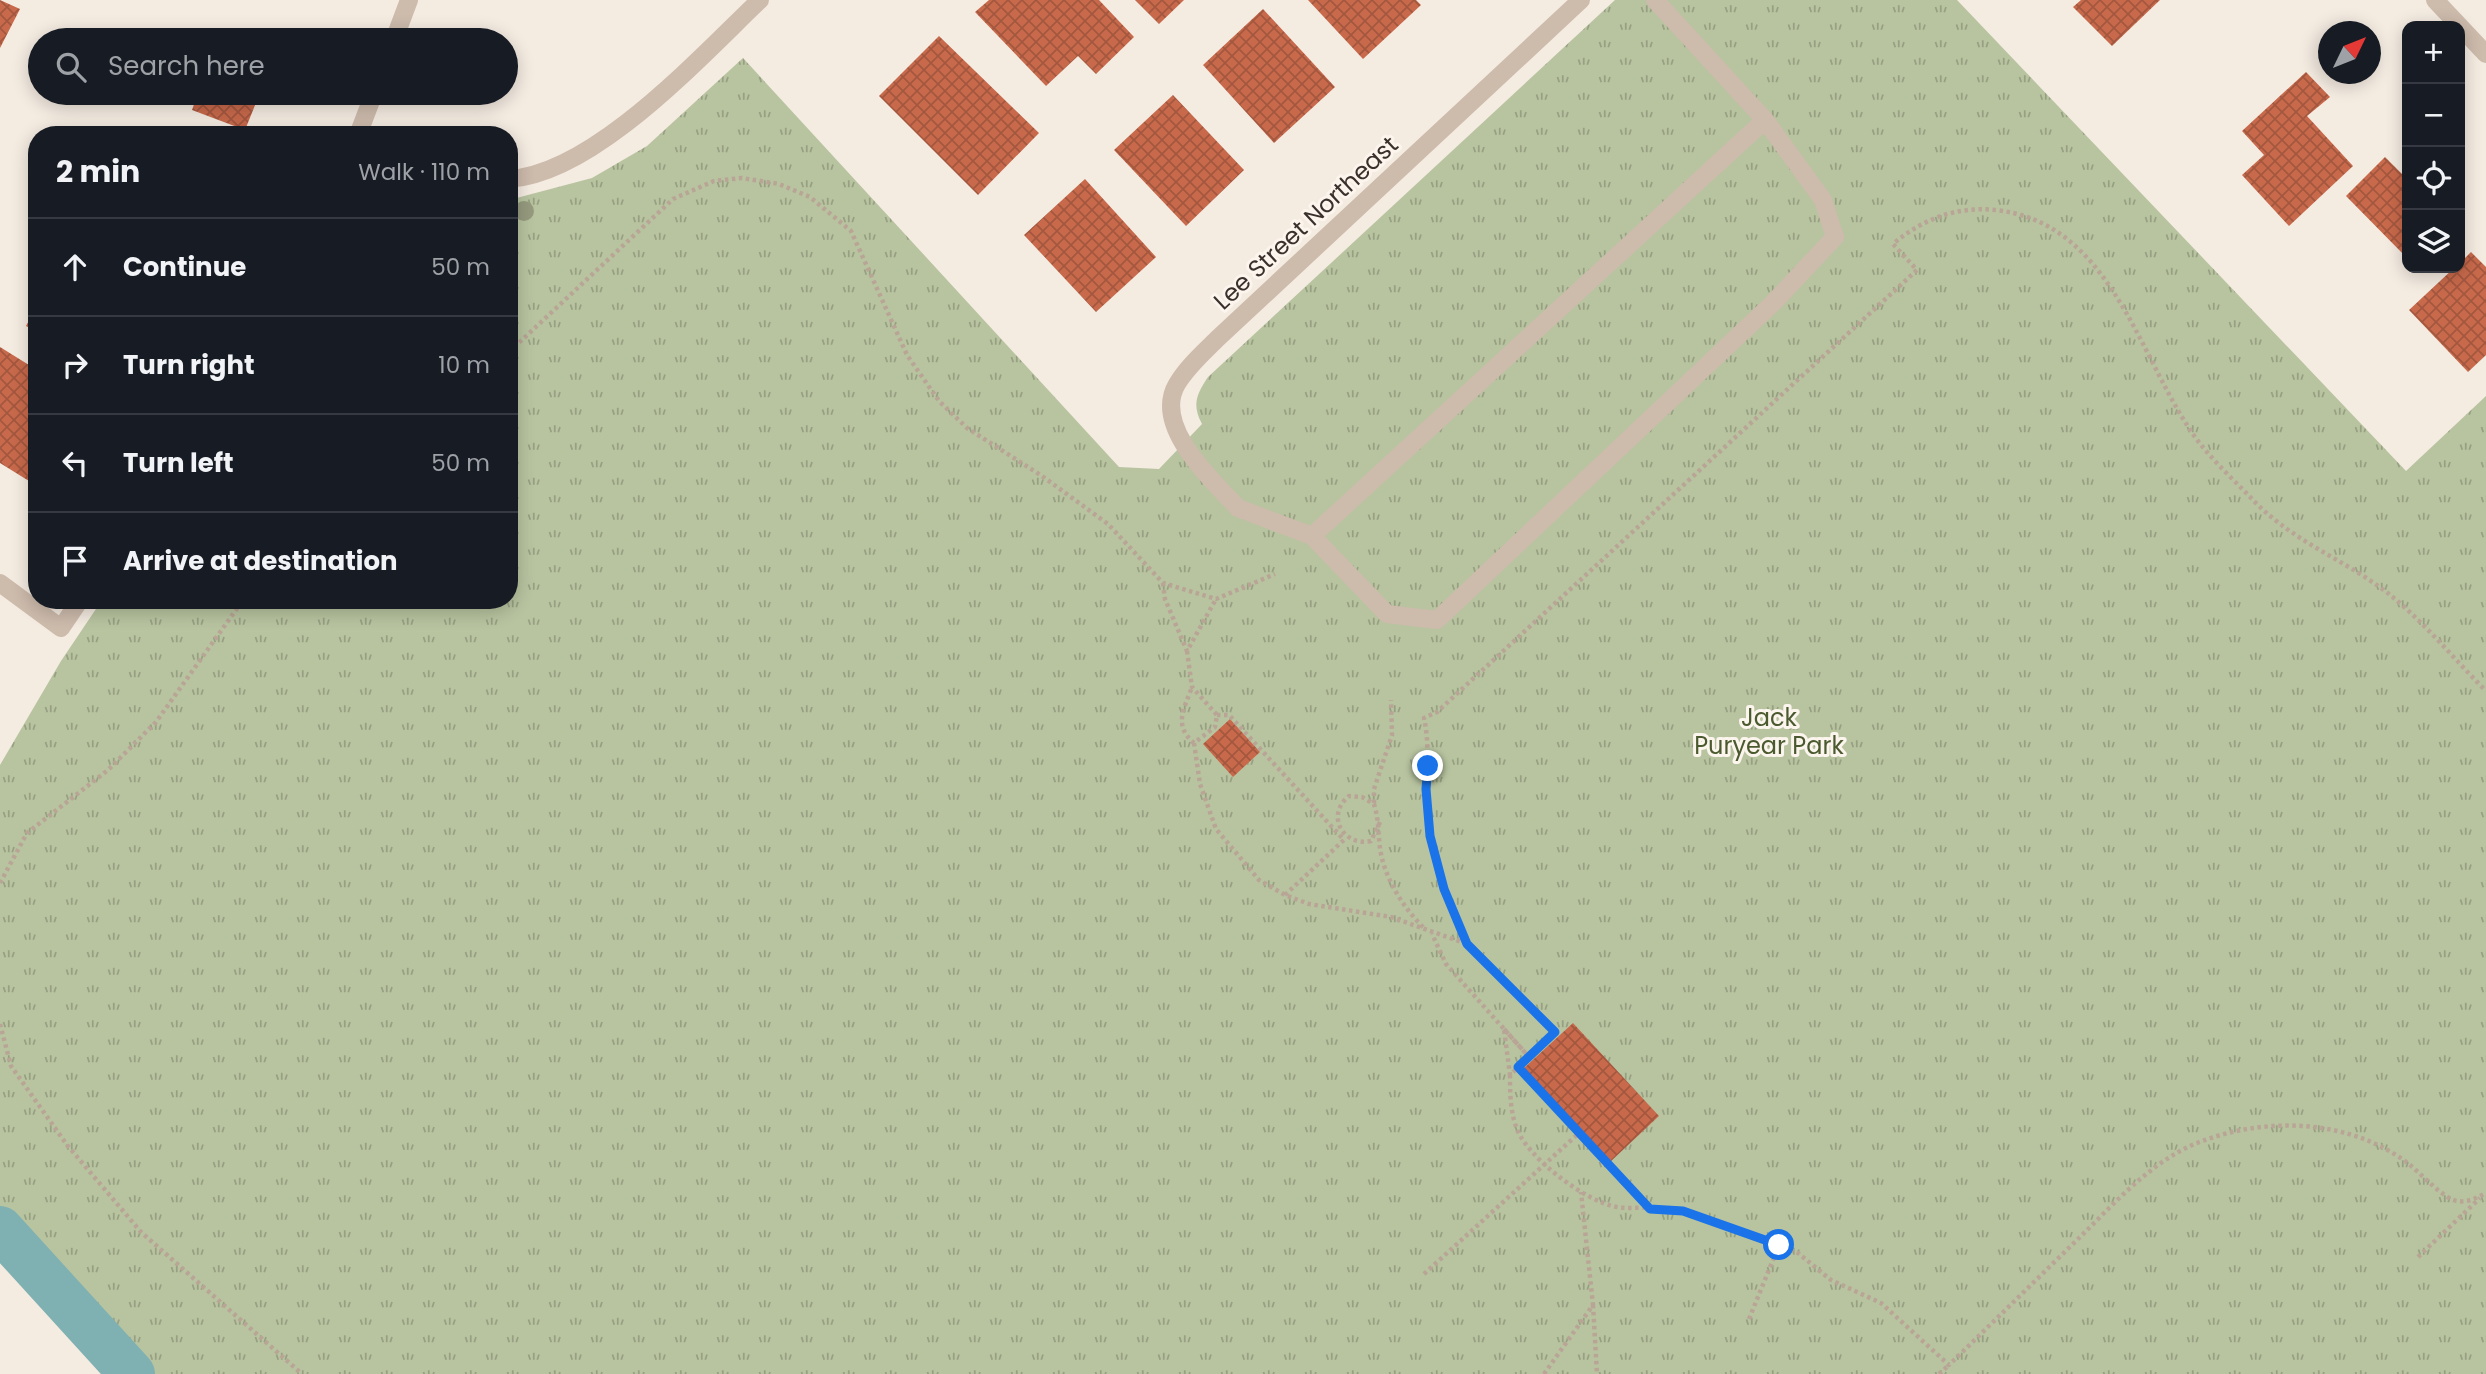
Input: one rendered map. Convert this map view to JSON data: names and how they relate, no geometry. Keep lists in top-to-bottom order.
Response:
{
  "streets": {
    "street": ["Lee Street Northeast"]
  },
  "parks": ["Jack Puryear Park"],
  "north": "top right",
  "page": {
    "map_buttons": ["+", "−"],
    "search": "Search here",
    "heading": ["2 min", "Walk · 110 m"],
    "list": [
      ["Continue", "50 m"],
      ["Turn right", "10 m"],
      ["Turn left", "50 m"],
      "Arrive at destination"
    ]
  }
}
